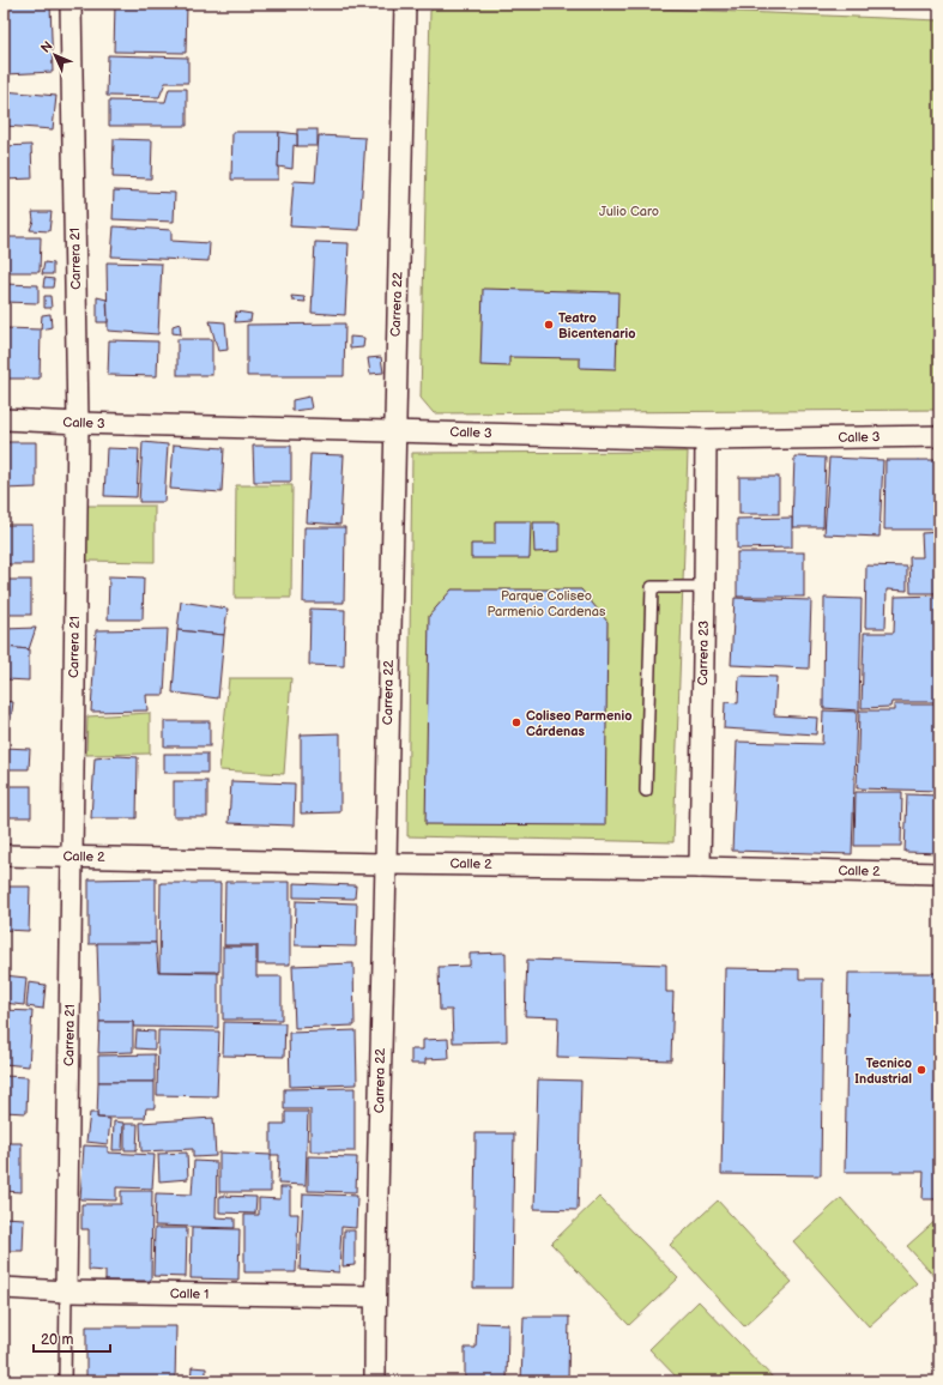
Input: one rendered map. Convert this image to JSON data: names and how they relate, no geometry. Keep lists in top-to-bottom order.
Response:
{
  "streets": {
    "street": [
      "Carrera 21",
      "Carrera 22",
      "Calle 3",
      "Carrera 23",
      "Calle 2",
      "Calle 1"
    ]
  },
  "crossings": [
    ["Carrera 21", "Calle 3"],
    ["Carrera 21", "Calle 2"],
    ["Carrera 21", "Calle 1"],
    ["Carrera 22", "Calle 3"],
    ["Carrera 22", "Calle 2"],
    ["Carrera 22", "Calle 1"],
    ["Calle 3", "Carrera 23"],
    ["Carrera 23", "Calle 2"]
  ],
  "parks": ["Julio Caro", "Parque Coliseo Parmenio Cardenas"],
  "places": ["Teatro Bicentenario", "Coliseo Parmenio Cárdenas", "Tecnico Industrial"],
  "scale_bar": "20 m",
  "north": "top left"
}
